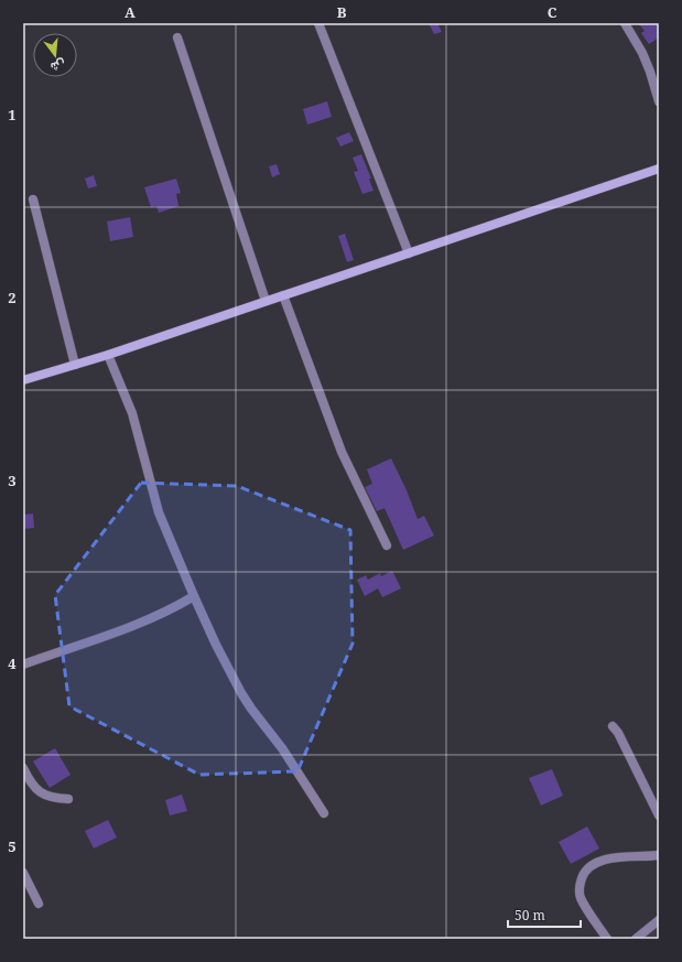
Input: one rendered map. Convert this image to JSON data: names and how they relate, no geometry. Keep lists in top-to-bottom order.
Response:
{
  "scale_bar": "50 m",
  "north": "bottom",
  "grid": {
    "columns": ["A", "B", "C"],
    "rows": [
      "1",
      "2",
      "3",
      "4",
      "5"
    ]
  }
}
